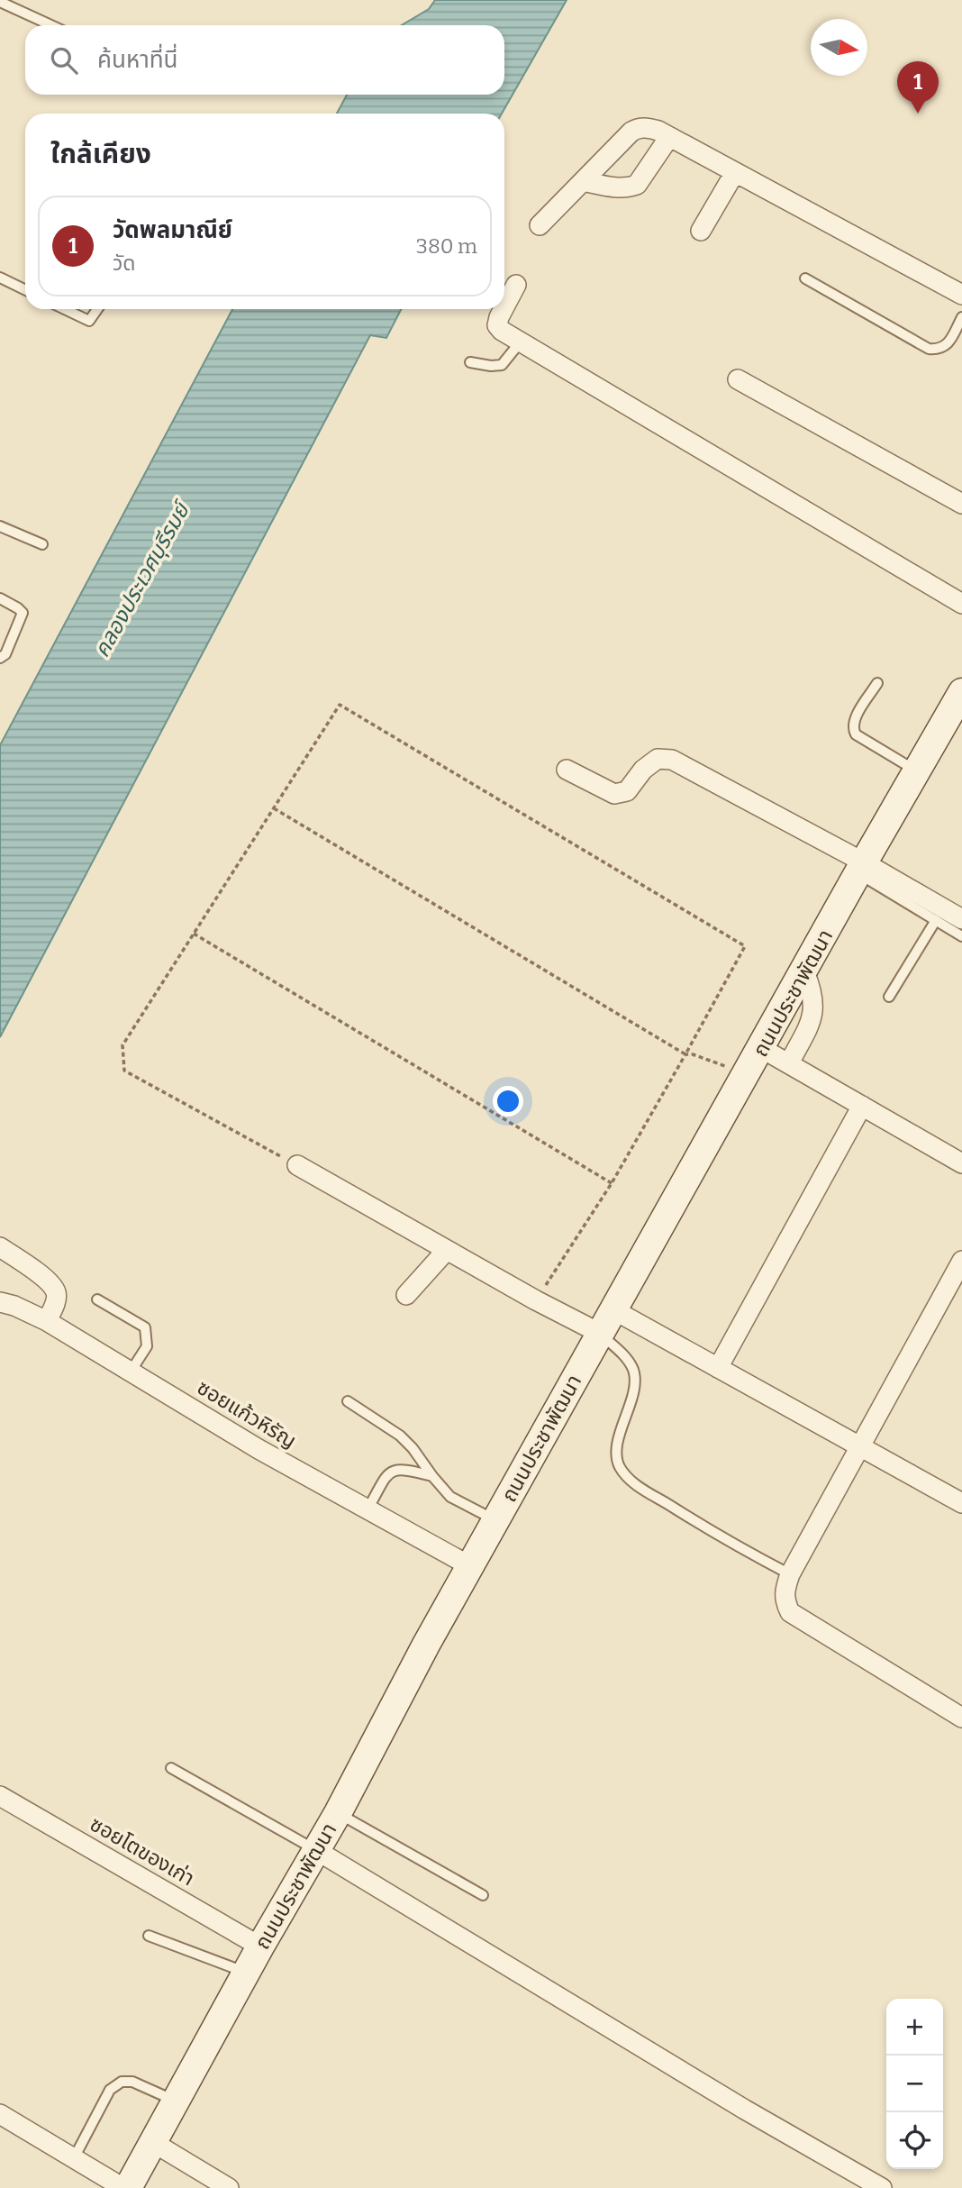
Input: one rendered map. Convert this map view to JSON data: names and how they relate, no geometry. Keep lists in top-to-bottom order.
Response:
{
  "streets": {
    "street": ["ถนนประชาพัฒนา", "ซอยแก้วหิรัญ", "ซอยโตของเก่า"]
  },
  "crossings": [
    ["ถนนประชาพัฒนา", "ซอยแก้วหิรัญ"],
    ["ถนนประชาพัฒนา", "ซอยโตของเก่า"]
  ],
  "water": ["คลองประเวศบุรีรมย์"],
  "north": "right",
  "page": {
    "search": "ค้นหาที่นี่",
    "pins": "1",
    "heading": "ใกล้เคียง",
    "list": [
      {
        "mark": "1",
        "name": "วัดพลมาณีย์",
        "note": "วัด",
        "value": "380 m"
      }
    ],
    "map_buttons": ["+", "−"]
  }
}
